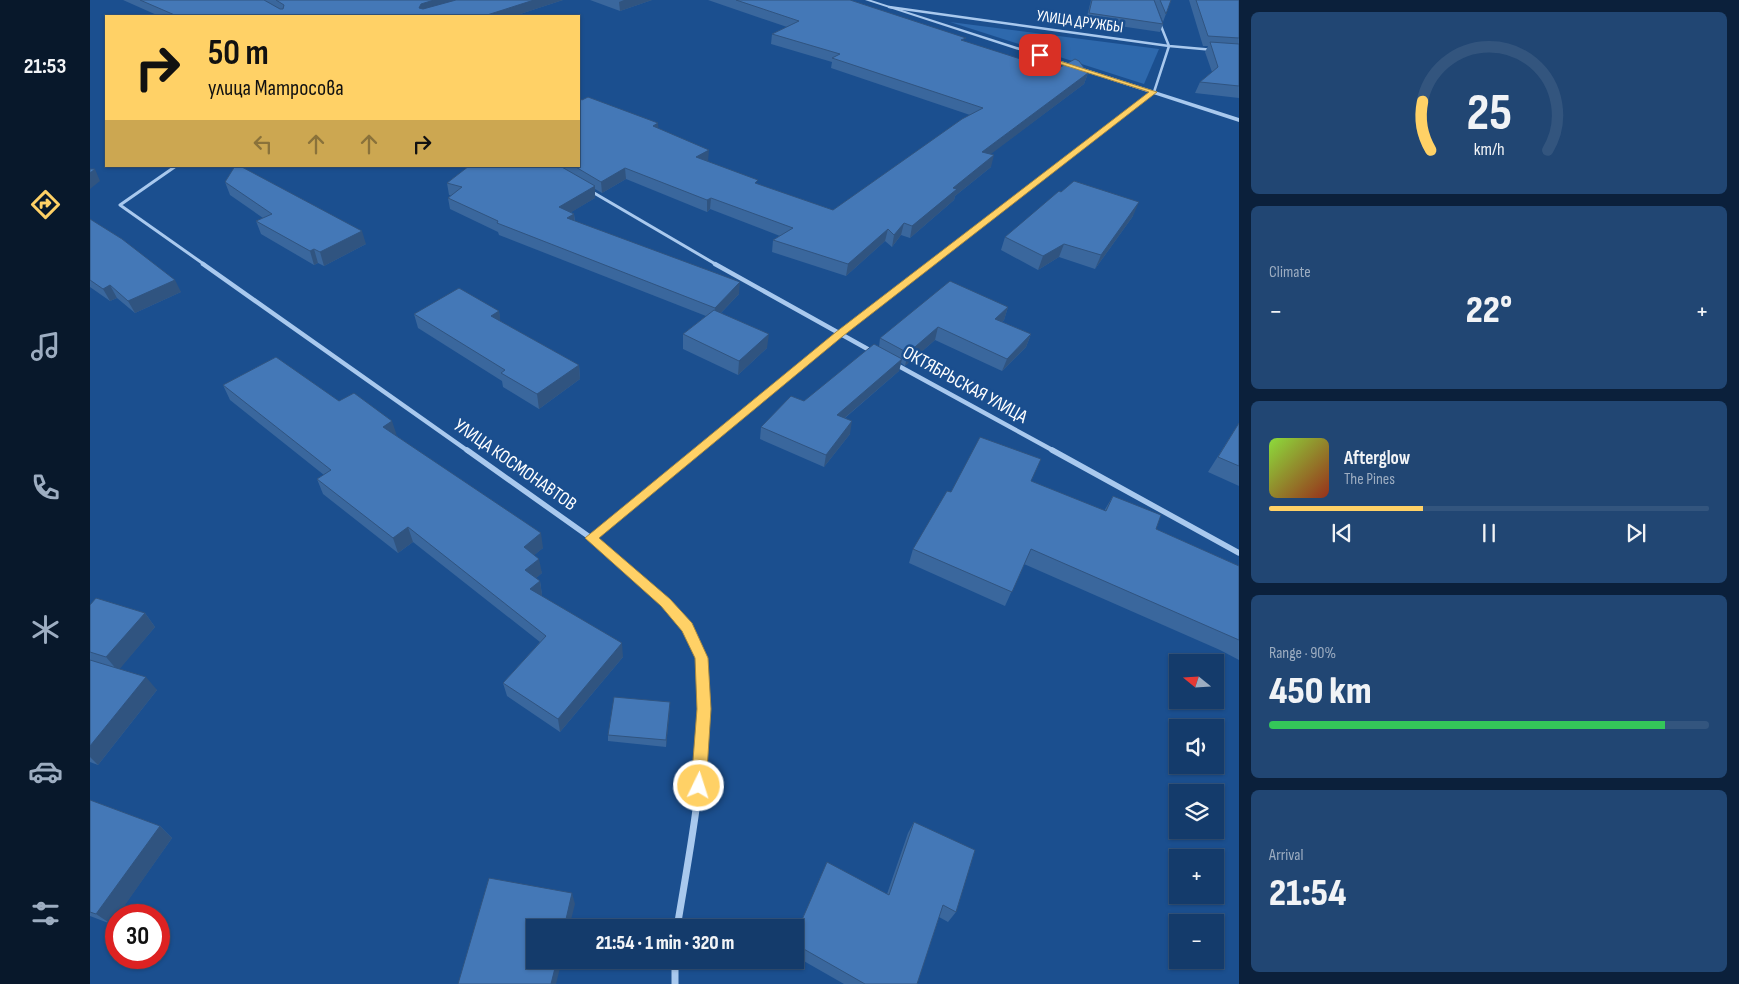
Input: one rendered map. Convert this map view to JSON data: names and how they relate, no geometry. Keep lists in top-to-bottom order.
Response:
{
  "streets": {
    "street": ["УЛИЦА ДРУЖБЫ", "ОКТЯБРЬСКАЯ УЛИЦА", "УЛИЦА КОСМОНАВТОВ"]
  },
  "north": "left",
  "page": {
    "tabs": "21:53",
    "turn": ["50 m", "улица Матросова"],
    "tile": [
      "Climate",
      ["Range · 90%", "450 km"],
      ["Arrival", "21:54"]
    ],
    "heat": ["−", "22°", "+"],
    "song": ["Afterglow", "The Pines"],
    "map_buttons": ["+", "−"],
    "limit": "30",
    "trip": "21:54 · 1 min · 320 m",
    "gauge": ["25", "km/h"]
  }
}
